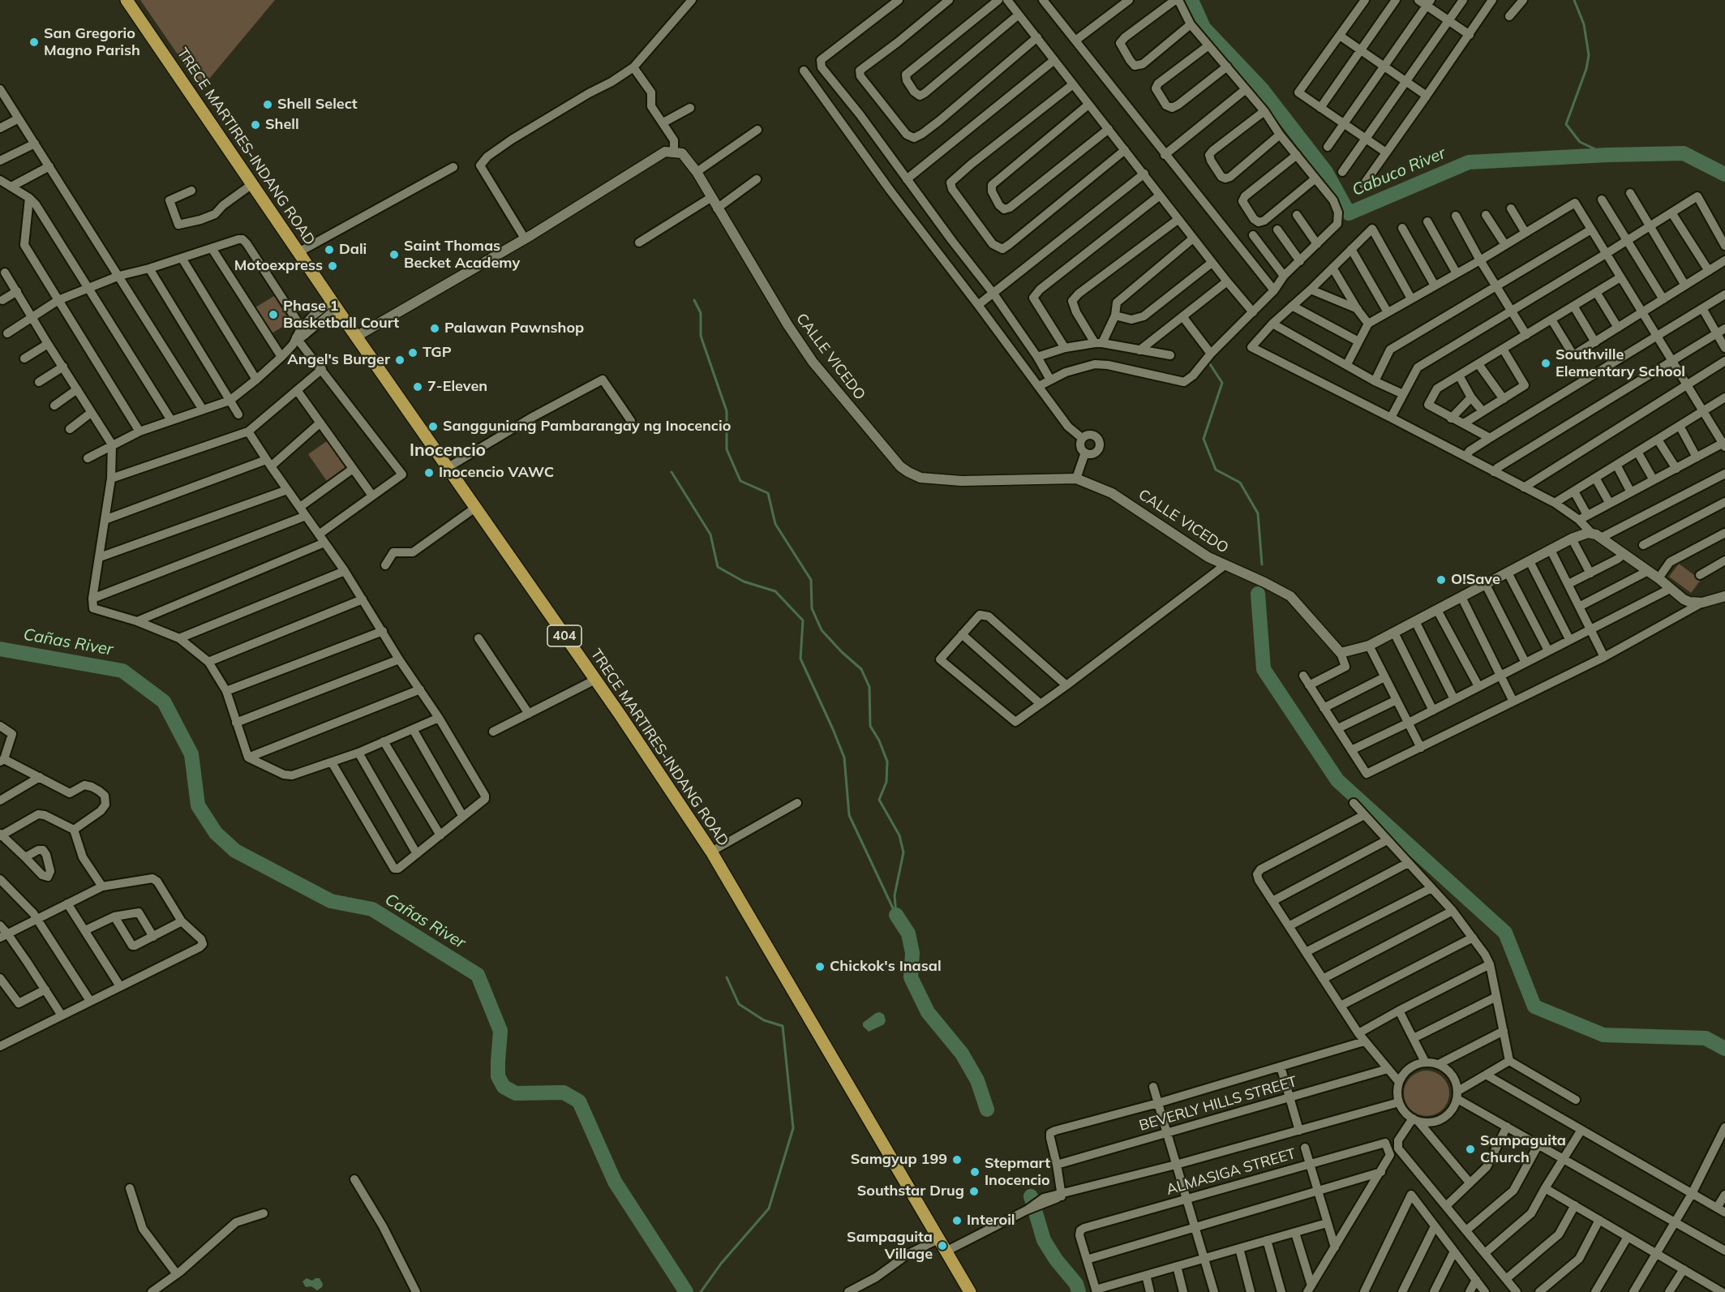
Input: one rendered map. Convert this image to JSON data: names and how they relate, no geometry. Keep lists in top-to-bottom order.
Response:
{
  "streets": {
    "main road": ["TRECE MARTIRES-INDANG ROAD", "404"],
    "street": ["CALLE VICEDO", "BEVERLY HILLS STREET", "ALMASIGA STREET"]
  },
  "districts": ["Inocencio"],
  "water": ["Cabuco River", "Cañas River"],
  "places": [
    "San Gregorio Magno Parish",
    "Shell Select",
    "Shell",
    "Dali",
    "Saint Thomas Becket Academy",
    "Motoexpress",
    "Phase 1 Basketball Court",
    "Palawan Pawnshop",
    "TGP",
    "Angel's Burger",
    "Southville Elementary School",
    "7-Eleven",
    "Sangguniang Pambarangay ng Inocencio",
    "Inocencio VAWC",
    "O!Save",
    "Chickok's Inasal",
    "Sampaguita Church",
    "Samgyup 199",
    "Stepmart Inocencio",
    "Southstar Drug",
    "Interoil",
    "Sampaguita Village"
  ]
}
